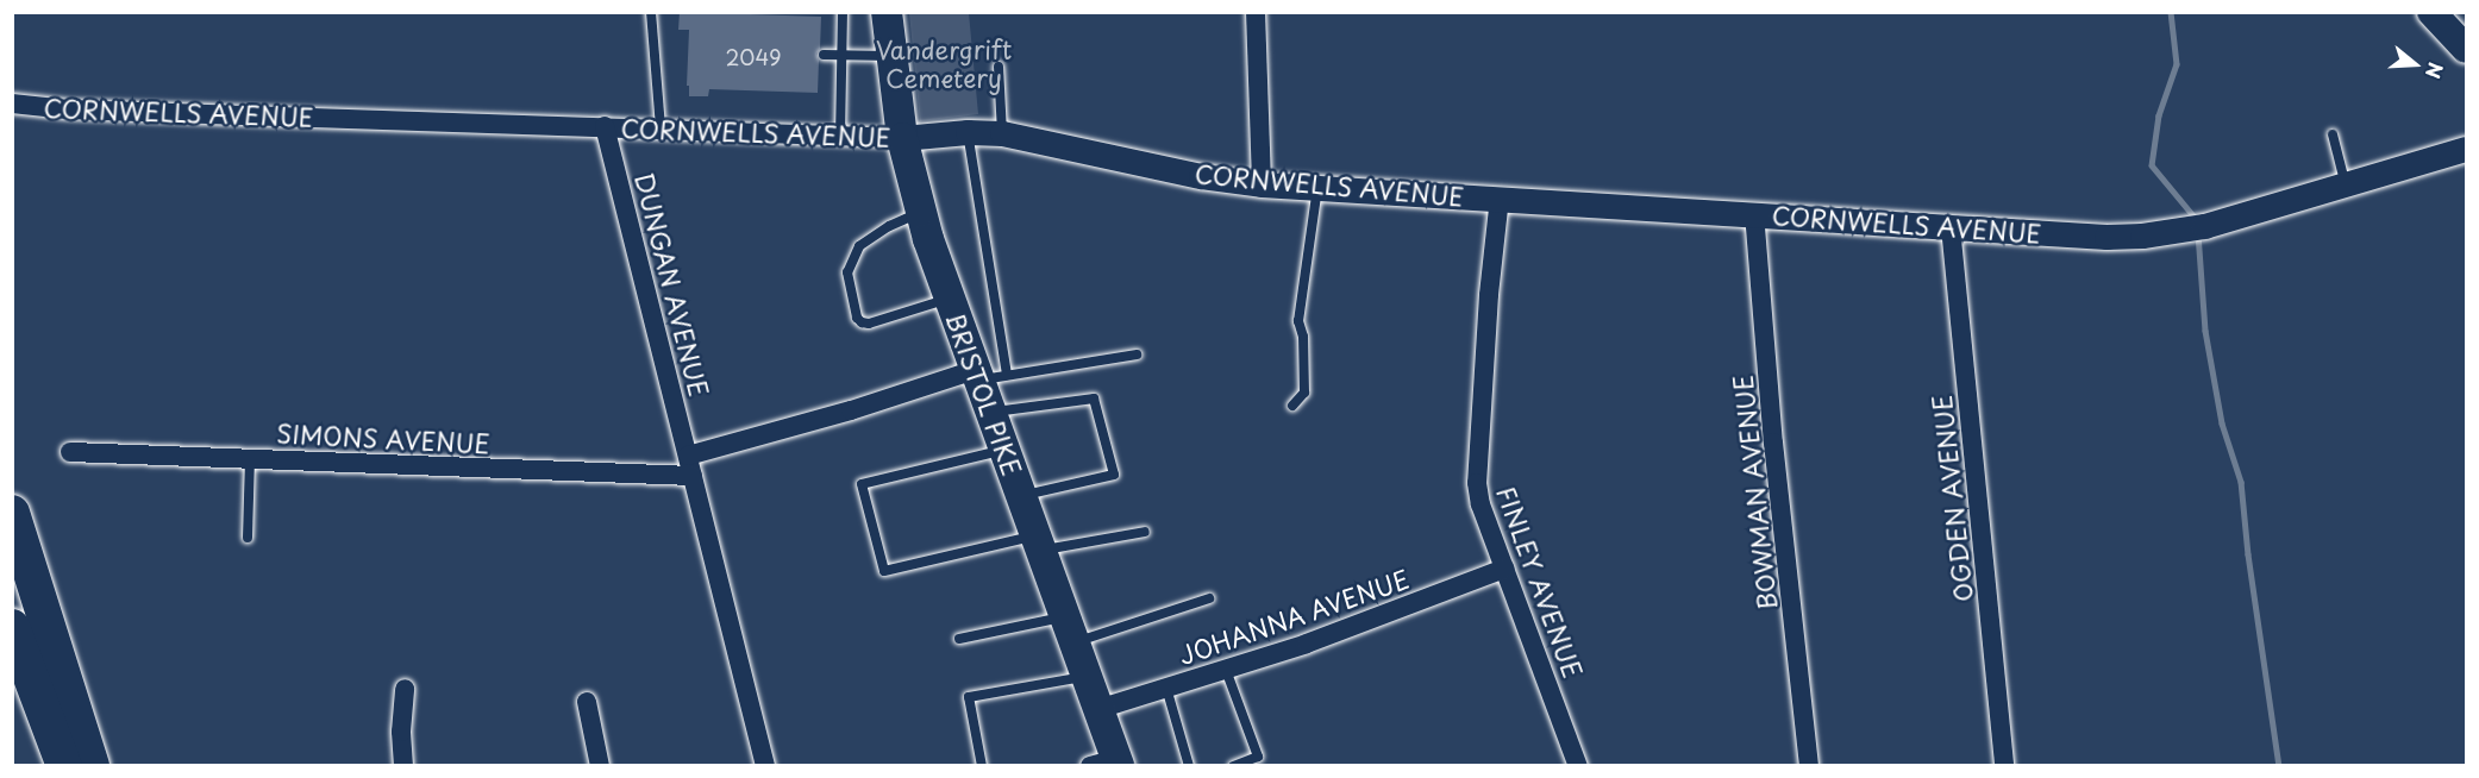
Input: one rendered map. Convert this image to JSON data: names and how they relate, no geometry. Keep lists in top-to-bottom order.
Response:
{
  "streets": {
    "main road": ["BRISTOL PIKE"],
    "street": [
      "CORNWELLS AVENUE",
      "DUNGAN AVENUE",
      "SIMONS AVENUE",
      "BOWMAN AVENUE",
      "OGDEN AVENUE",
      "FINLEY AVENUE",
      "JOHANNA AVENUE"
    ]
  },
  "crossings": [
    ["CORNWELLS AVENUE", "DUNGAN AVENUE"],
    ["CORNWELLS AVENUE", "BRISTOL PIKE"],
    ["CORNWELLS AVENUE", "BOWMAN AVENUE"],
    ["CORNWELLS AVENUE", "OGDEN AVENUE"],
    ["CORNWELLS AVENUE", "FINLEY AVENUE"],
    ["DUNGAN AVENUE", "SIMONS AVENUE"],
    ["BRISTOL PIKE", "SIMONS AVENUE"],
    ["BRISTOL PIKE", "JOHANNA AVENUE"],
    ["FINLEY AVENUE", "JOHANNA AVENUE"]
  ],
  "parks": ["Vandergrift Cemetery"],
  "house_numbers": ["2049"],
  "north": "right"
}
